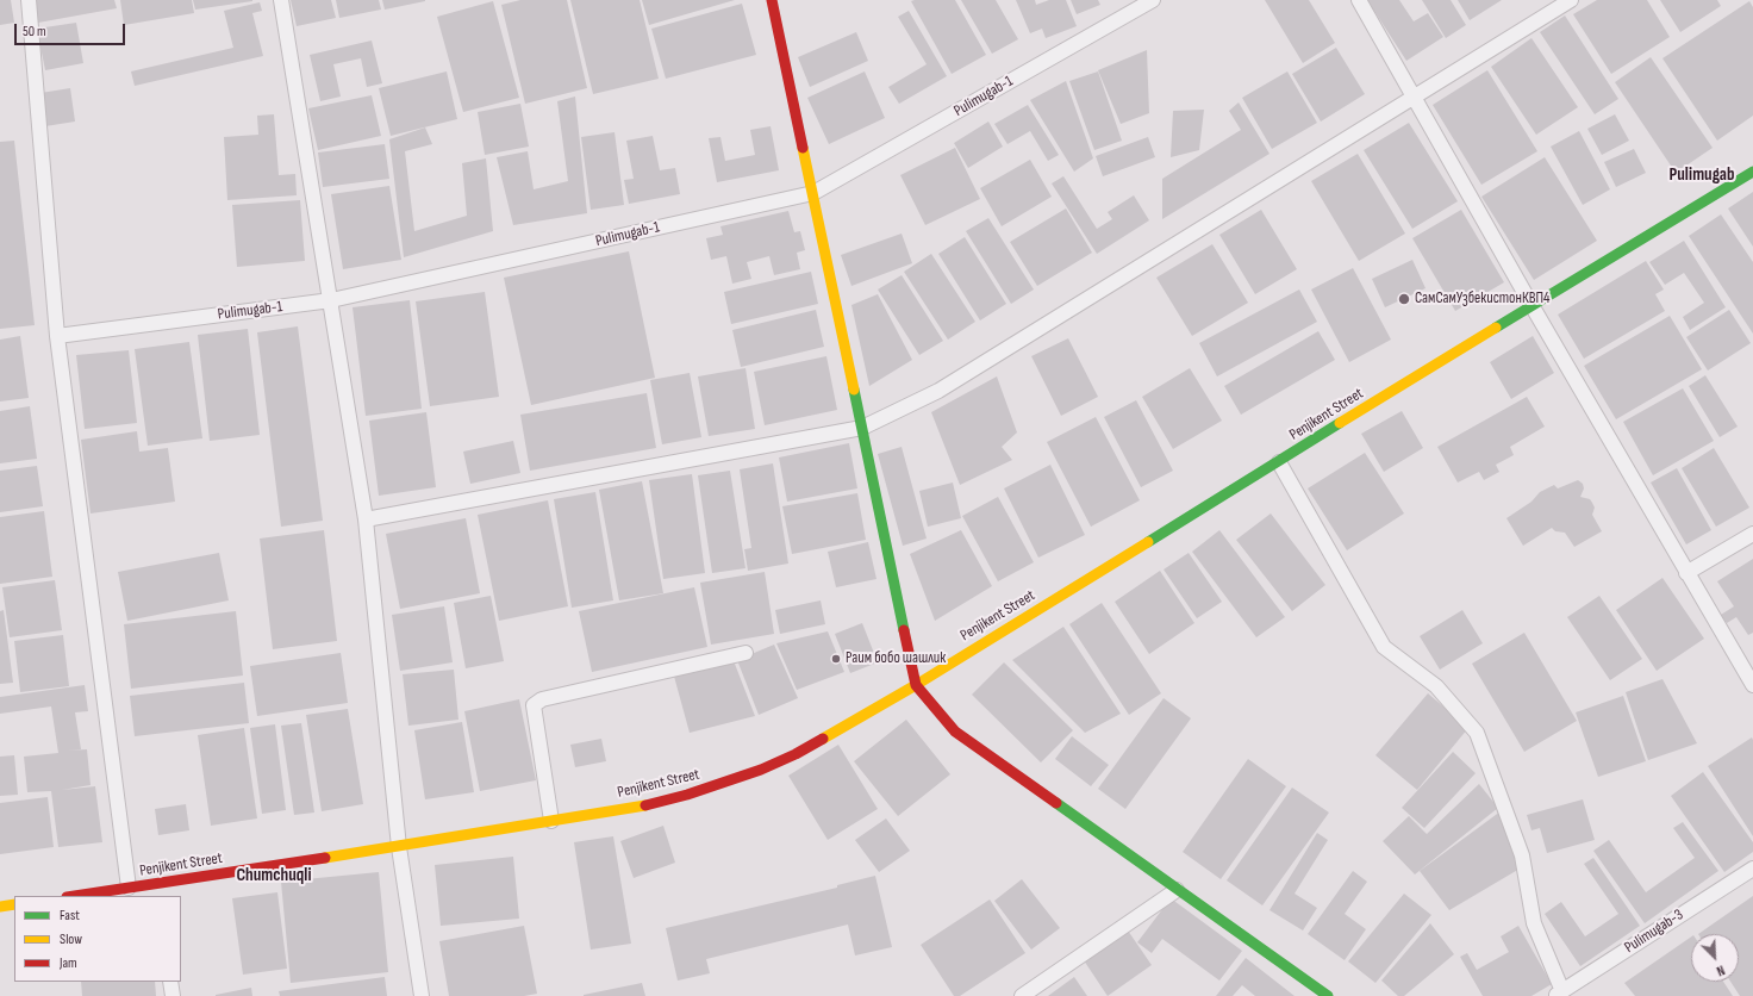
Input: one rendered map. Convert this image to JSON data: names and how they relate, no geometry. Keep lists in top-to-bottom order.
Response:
{
  "streets": {
    "main road": ["Penjikent Street"],
    "street": ["Pulimugab-1", "Pulimugab-3"]
  },
  "districts": ["Pulimugab", "Chumchuqli"],
  "places": ["СамСамУзбекистонКВП4", "Раим бобо шашлик"],
  "legend": ["Fast", "Slow", "Jam"],
  "scale_bar": "50 m",
  "north": "bottom right"
}
